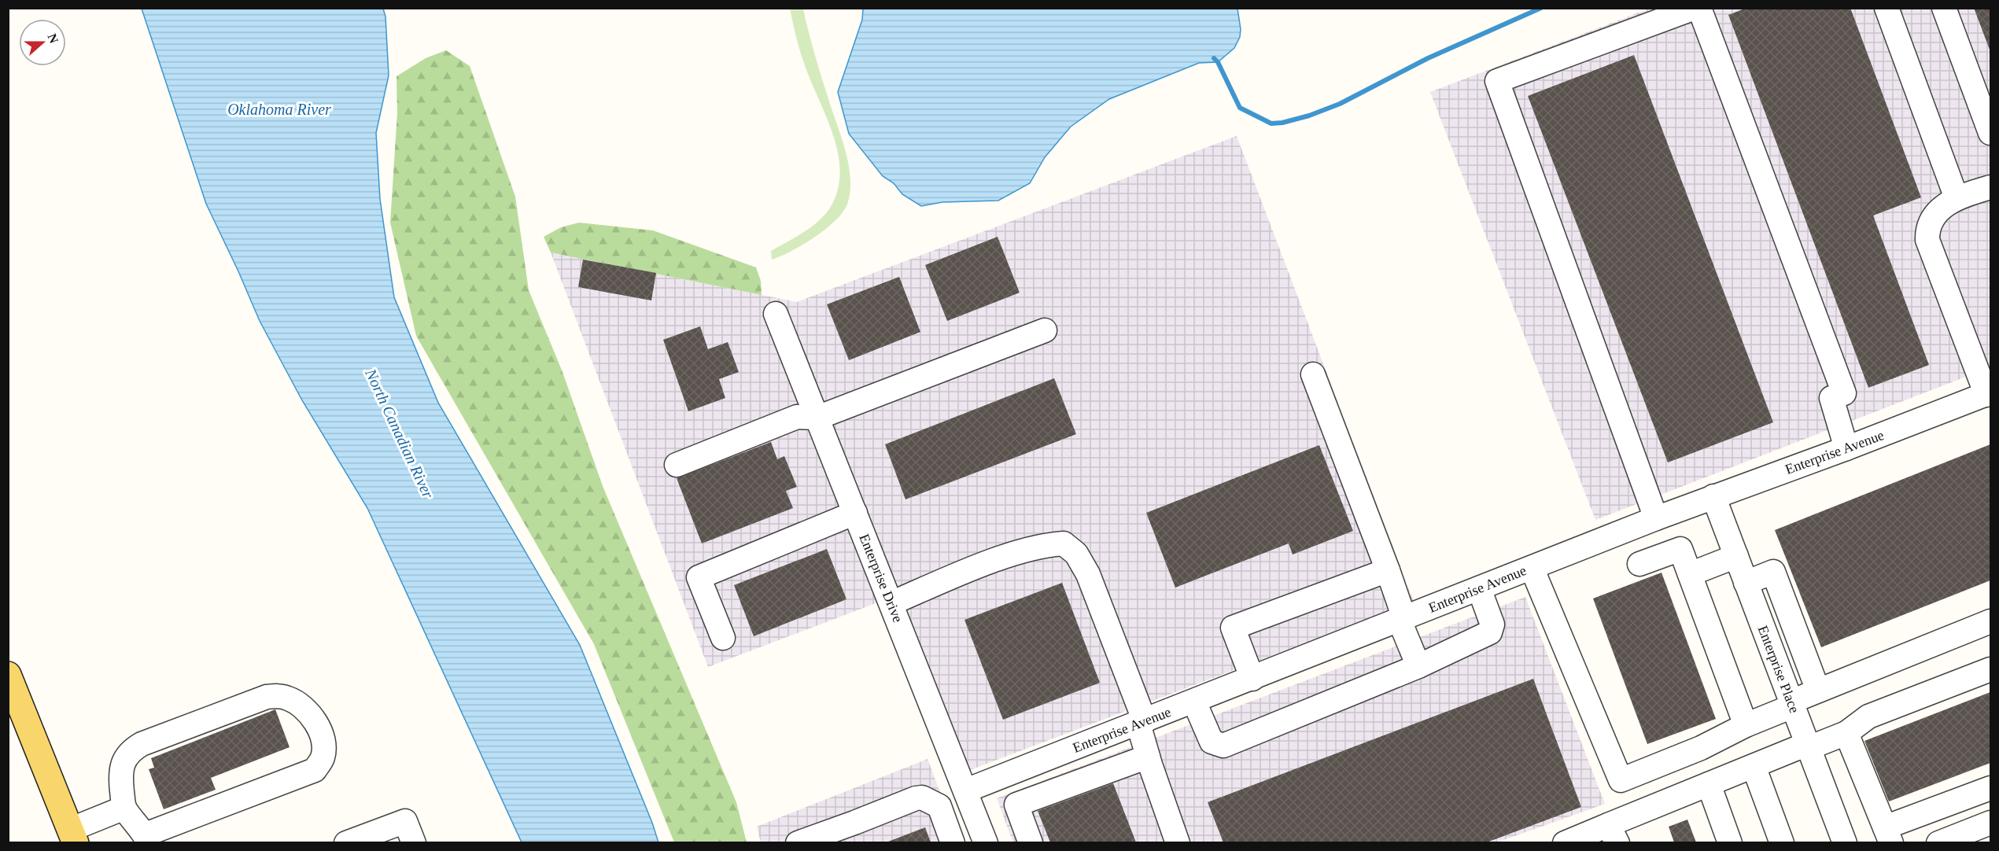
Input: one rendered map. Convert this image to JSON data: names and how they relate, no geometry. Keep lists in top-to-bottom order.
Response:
{
  "streets": {
    "street": ["Enterprise Avenue", "Enterprise Drive", "Enterprise Place"]
  },
  "crossings": [
    ["Enterprise Avenue", "Enterprise Drive"],
    ["Enterprise Avenue", "Enterprise Place"]
  ],
  "water": ["Oklahoma River", "North Canadian River"],
  "north": "right"
}
